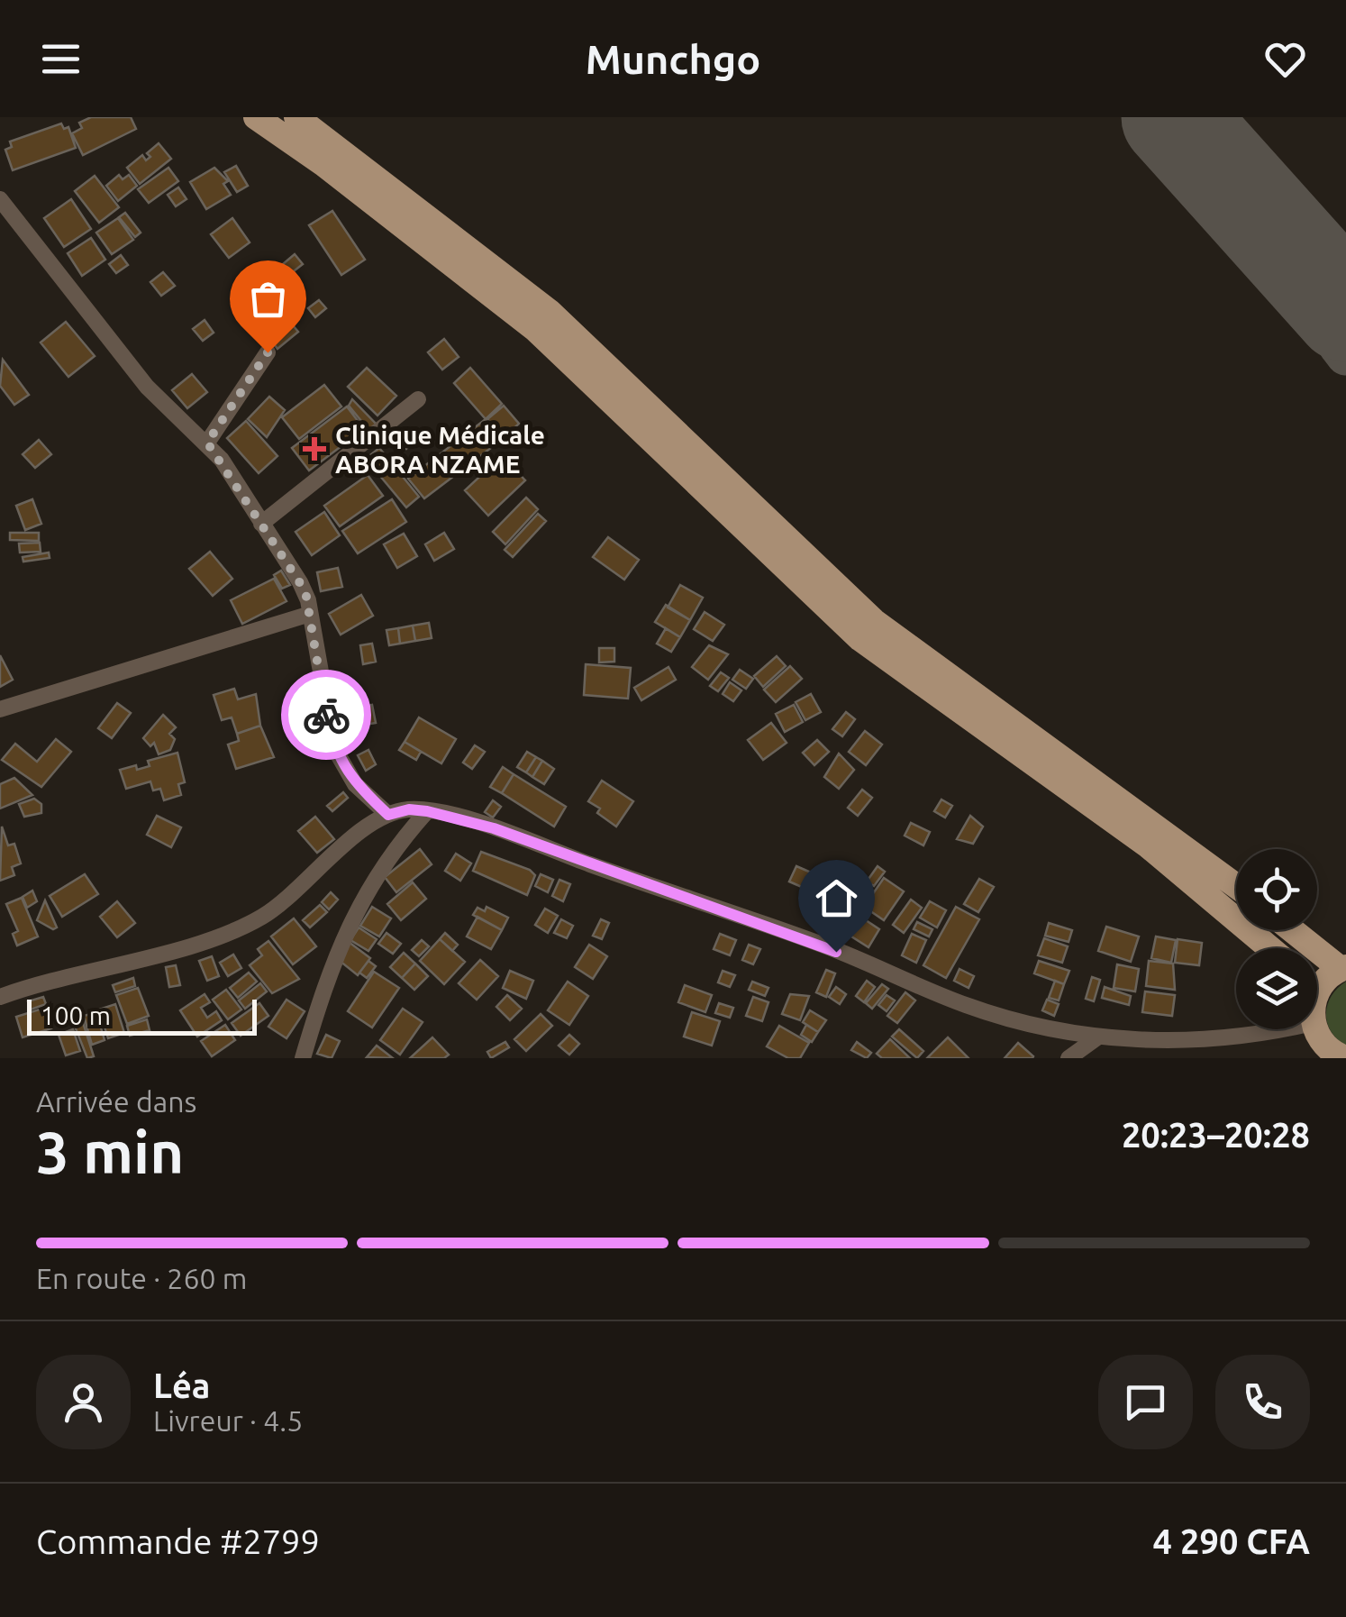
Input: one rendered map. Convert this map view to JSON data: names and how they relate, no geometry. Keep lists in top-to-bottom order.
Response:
{
  "places": {
    "health": ["Clinique Médicale ABORA NZAME"]
  },
  "scale_bar": "100 m",
  "page": {
    "header": "Munchgo",
    "scale": "100 m",
    "heading": ["3 min", "Arrivée dans", "20:23–20:28"],
    "panel": [
      "Léa",
      "Livreur · 4.5",
      "Commande #2799",
      "4 290 CFA"
    ],
    "bar": "En route · 260 m"
  }
}
